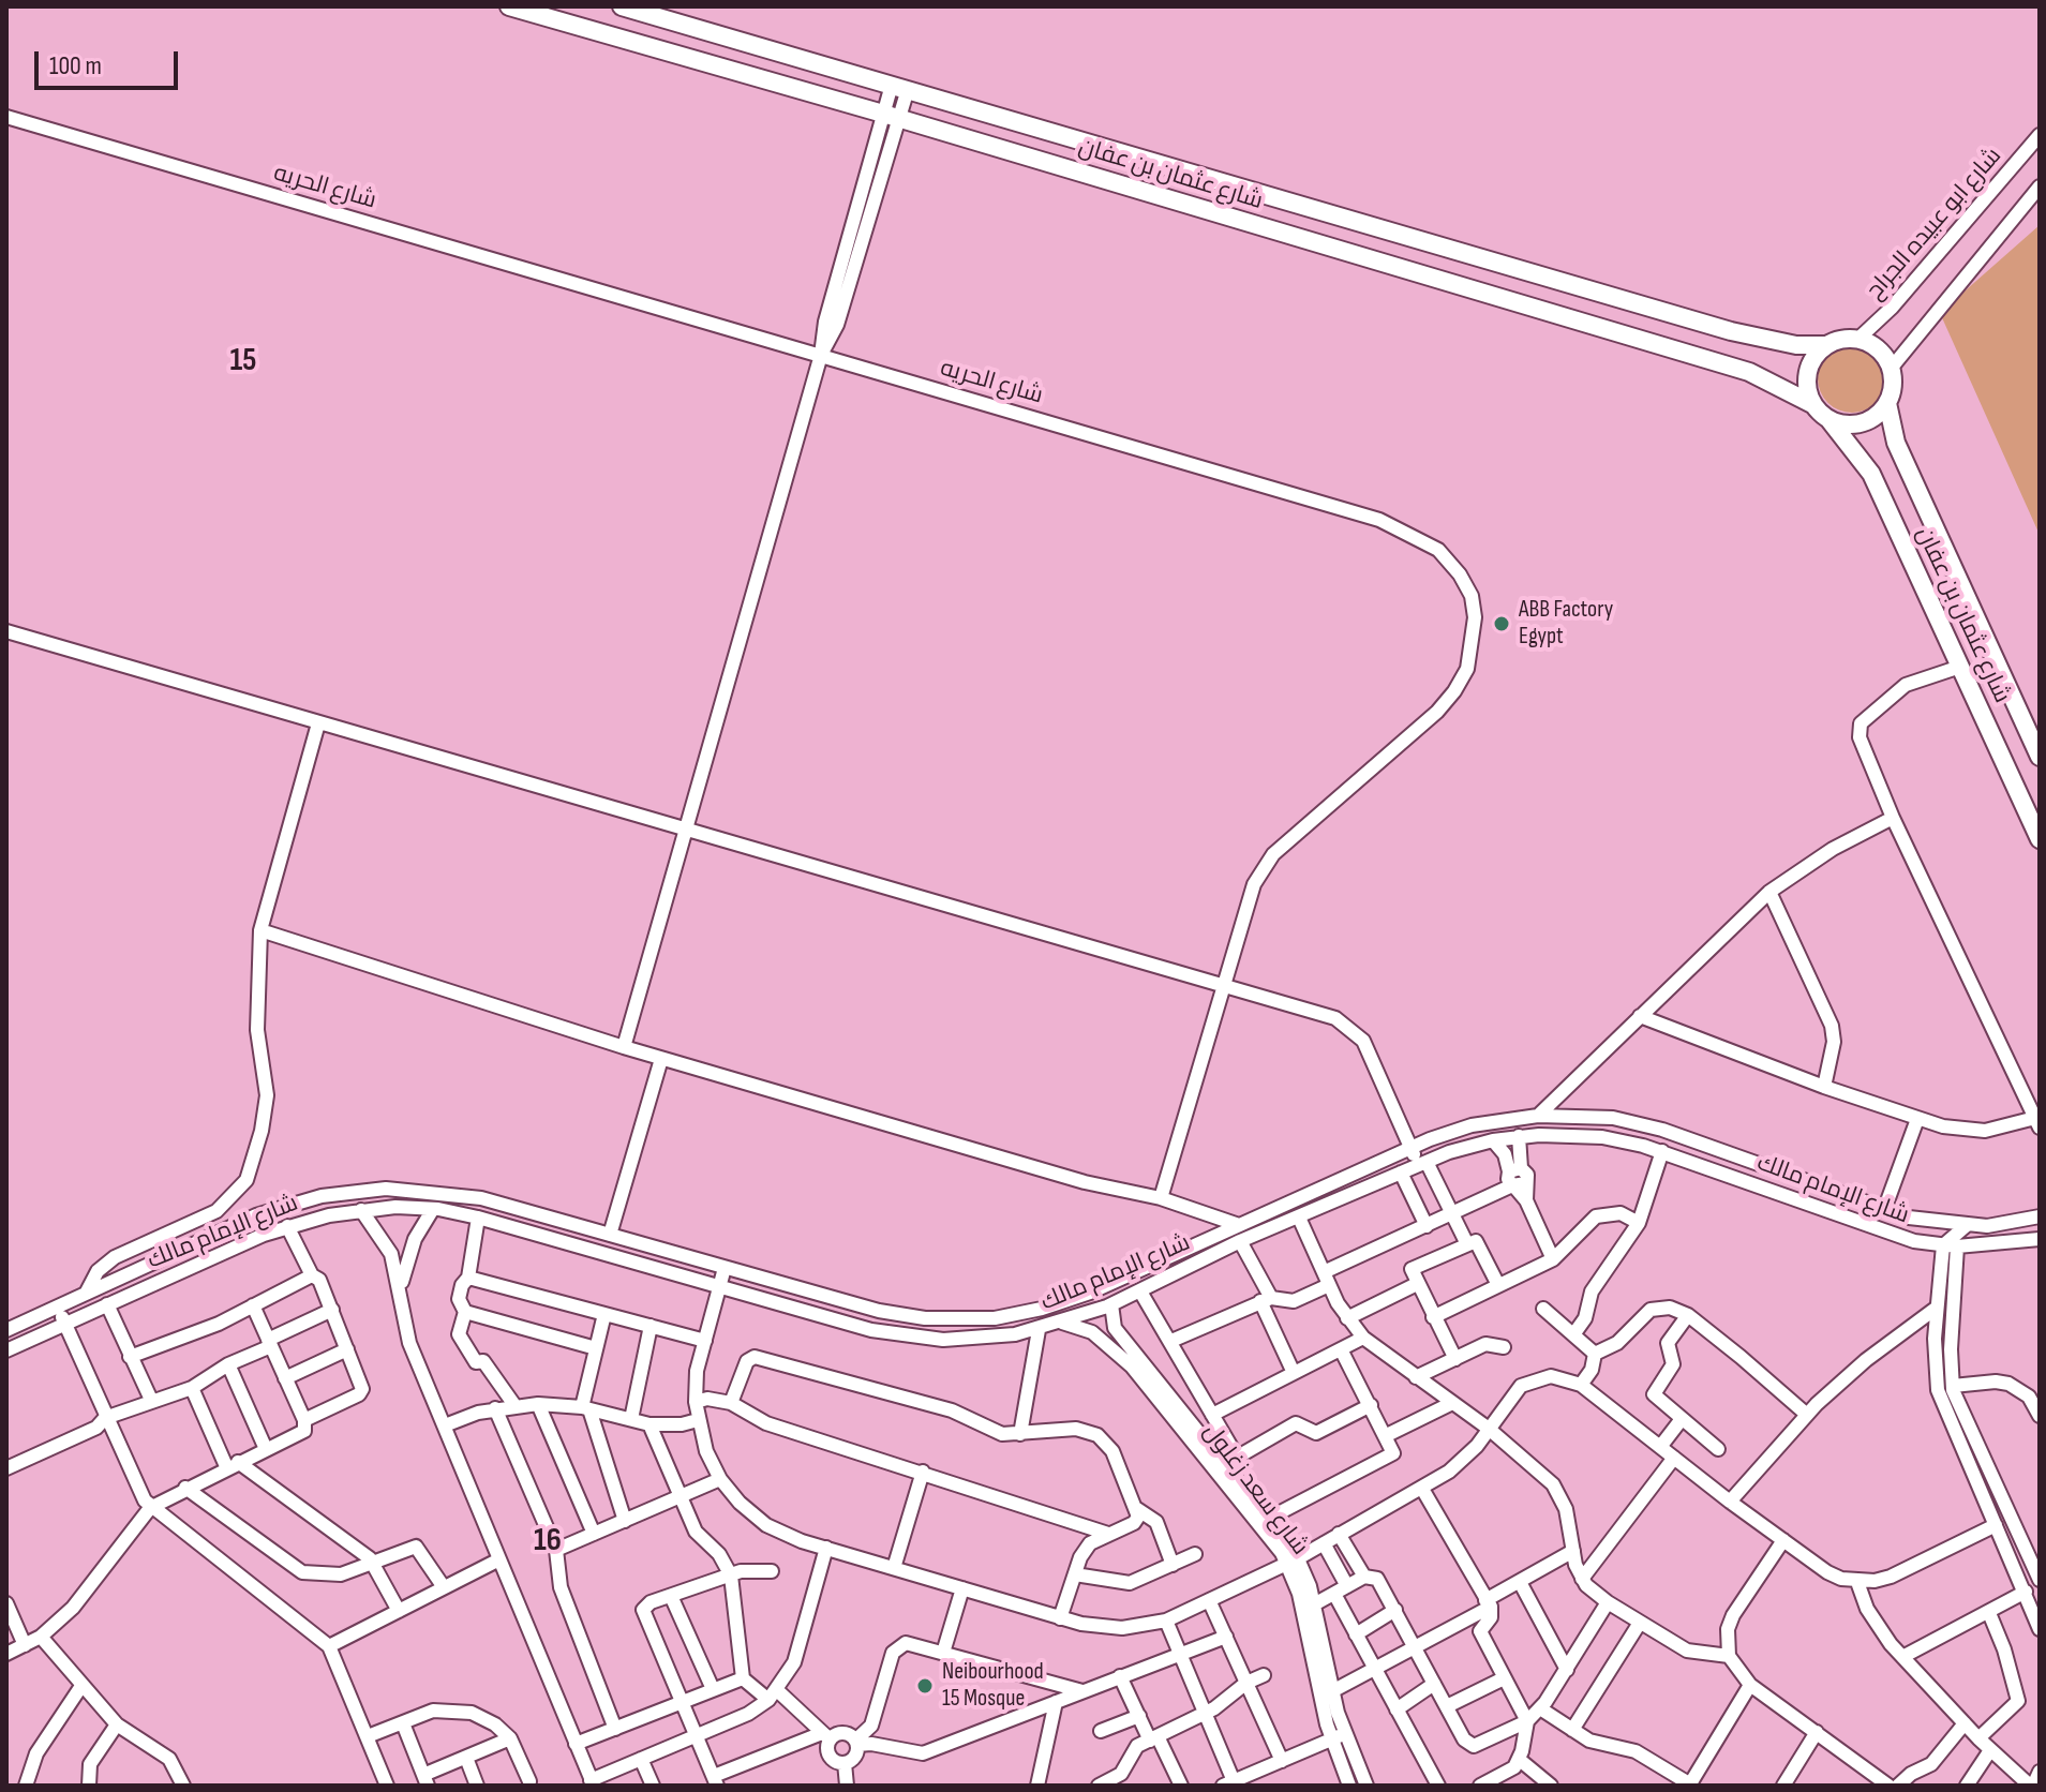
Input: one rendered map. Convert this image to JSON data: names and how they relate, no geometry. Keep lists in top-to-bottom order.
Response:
{
  "streets": {
    "main road": ["شارع عثمان بن عفان"],
    "street": [
      "شارع الحريه",
      "شارع ابو عبيده الجراح",
      "شارع الإمام مالك",
      "شارع سعد زغلول"
    ]
  },
  "crossings": [
    ["شارع عثمان بن عفان", "شارع ابو عبيده الجراح"],
    ["شارع الإمام مالك", "شارع سعد زغلول"]
  ],
  "districts": ["15", "16"],
  "places": ["ABB Factory Egypt", "Neibourhood 15 Mosque"],
  "scale_bar": "100 m"
}
